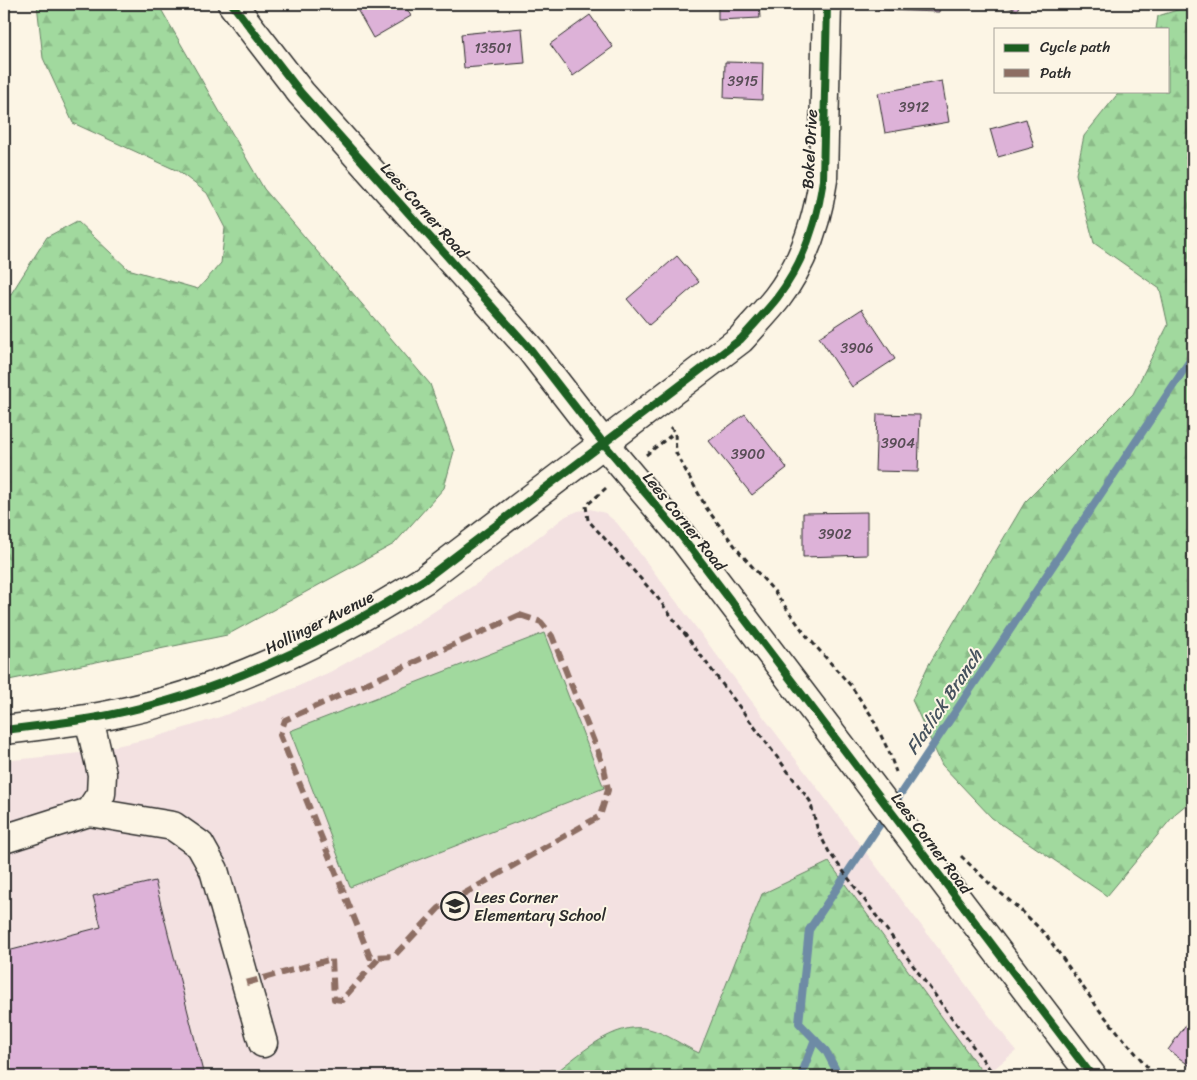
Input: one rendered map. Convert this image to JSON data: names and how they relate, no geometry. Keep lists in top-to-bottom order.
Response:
{
  "streets": {
    "street": ["Bokel Drive", "Lees Corner Road", "Hollinger Avenue"]
  },
  "crossings": [
    ["Bokel Drive", "Lees Corner Road"],
    ["Bokel Drive", "Hollinger Avenue"],
    ["Lees Corner Road", "Hollinger Avenue"]
  ],
  "water": ["Flatlick Branch"],
  "places": {
    "school or university": ["Lees Corner Elementary School"]
  },
  "house_numbers": [
    "13501",
    "3915",
    "3912",
    "3906",
    "3904",
    "3900",
    "3902"
  ],
  "legend": ["Cycle path", "Path"]
}
